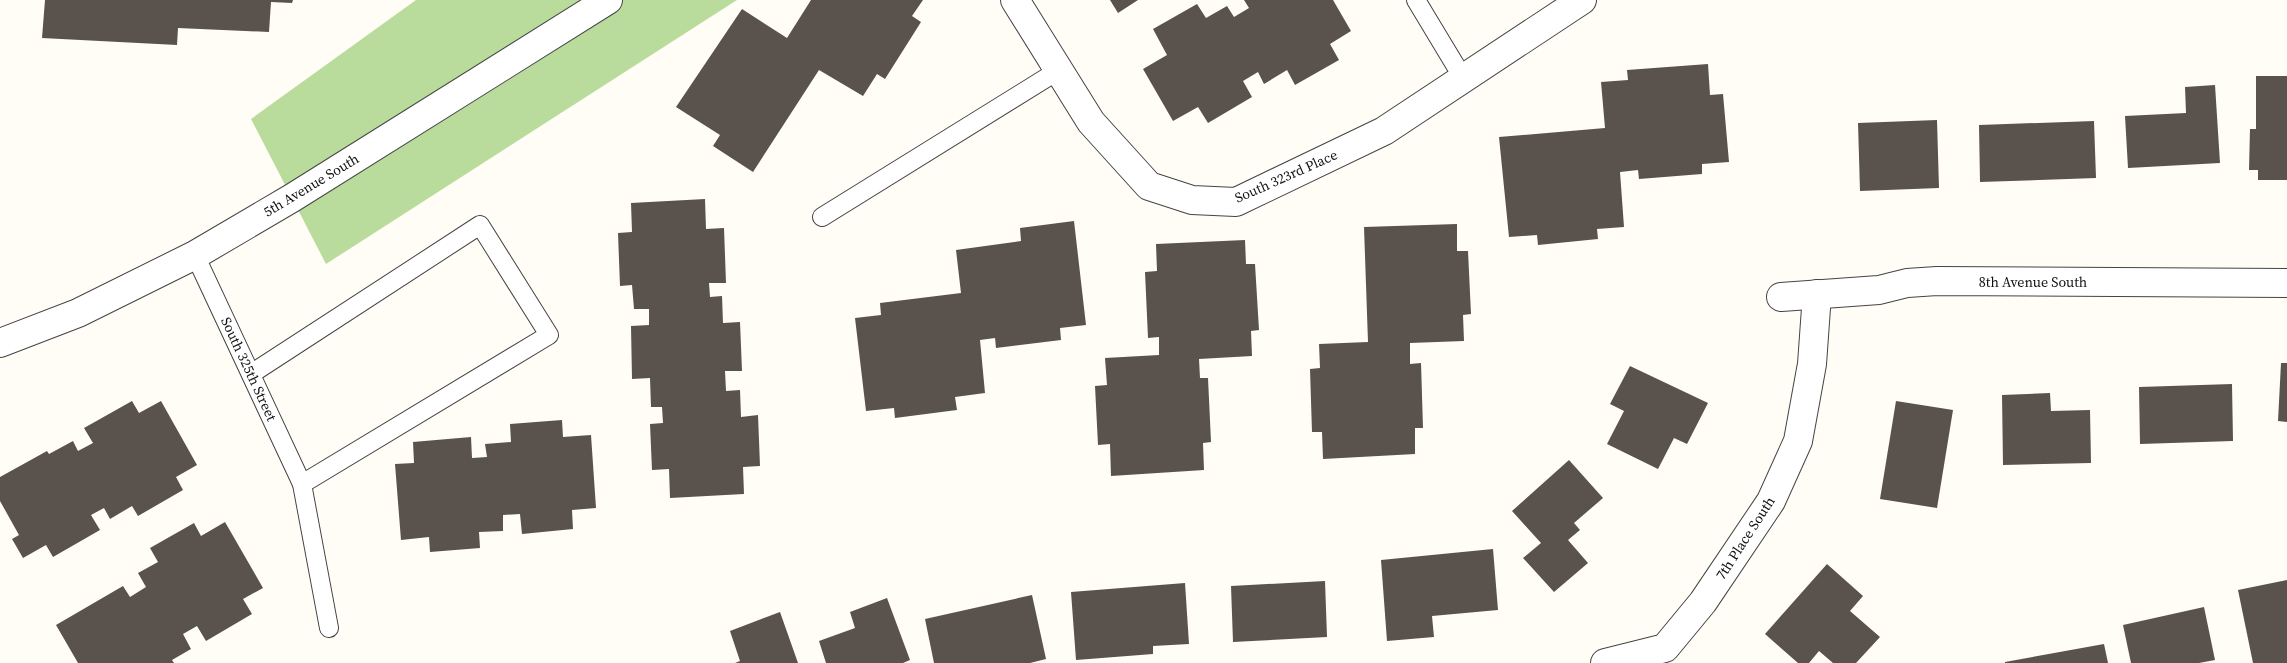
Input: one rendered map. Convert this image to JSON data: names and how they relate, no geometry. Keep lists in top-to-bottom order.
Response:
{
  "streets": {
    "street": [
      "South 323rd Place",
      "5th Avenue South",
      "8th Avenue South",
      "7th Place South"
    ],
    "lane": ["South 325th Street"]
  },
  "crossings": [
    ["5th Avenue South", "South 325th Street"],
    ["8th Avenue South", "7th Place South"]
  ]
}
